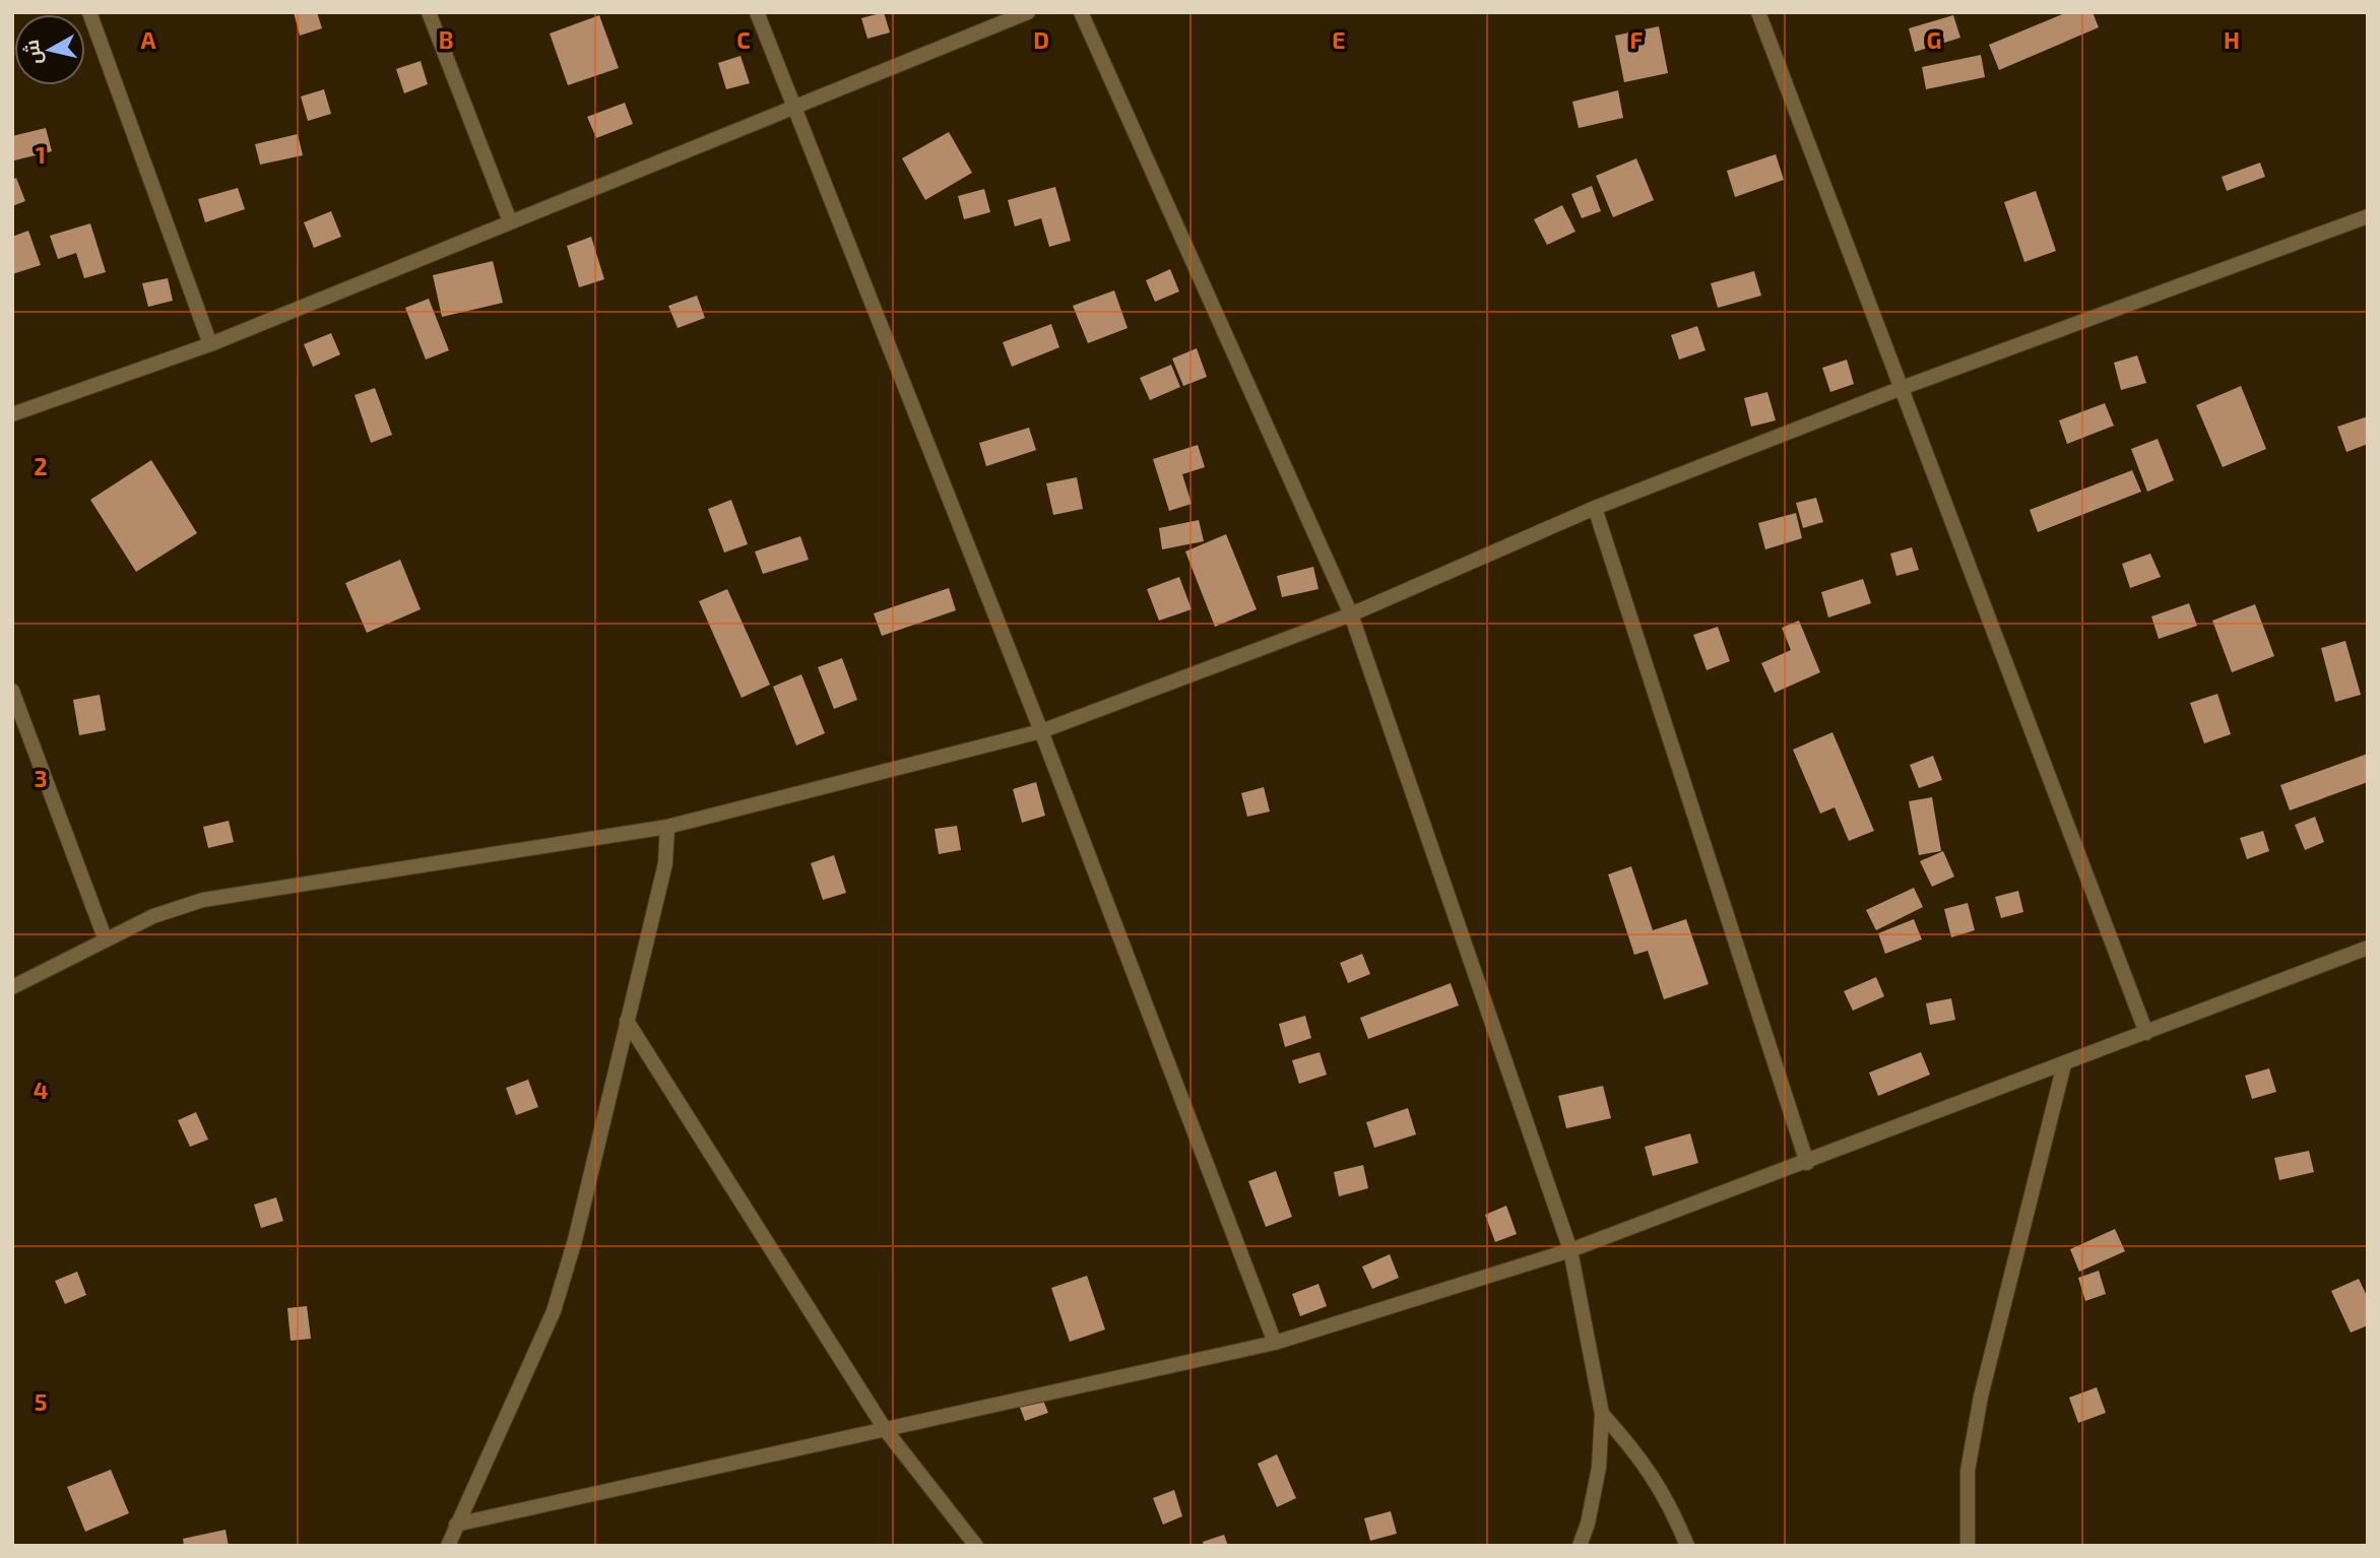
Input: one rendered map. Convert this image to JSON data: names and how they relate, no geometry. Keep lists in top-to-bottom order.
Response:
{
  "north": "left",
  "grid": {
    "columns": [
      "A",
      "B",
      "C",
      "D",
      "E",
      "F",
      "G",
      "H"
    ],
    "rows": [
      "1",
      "2",
      "3",
      "4",
      "5"
    ]
  }
}
